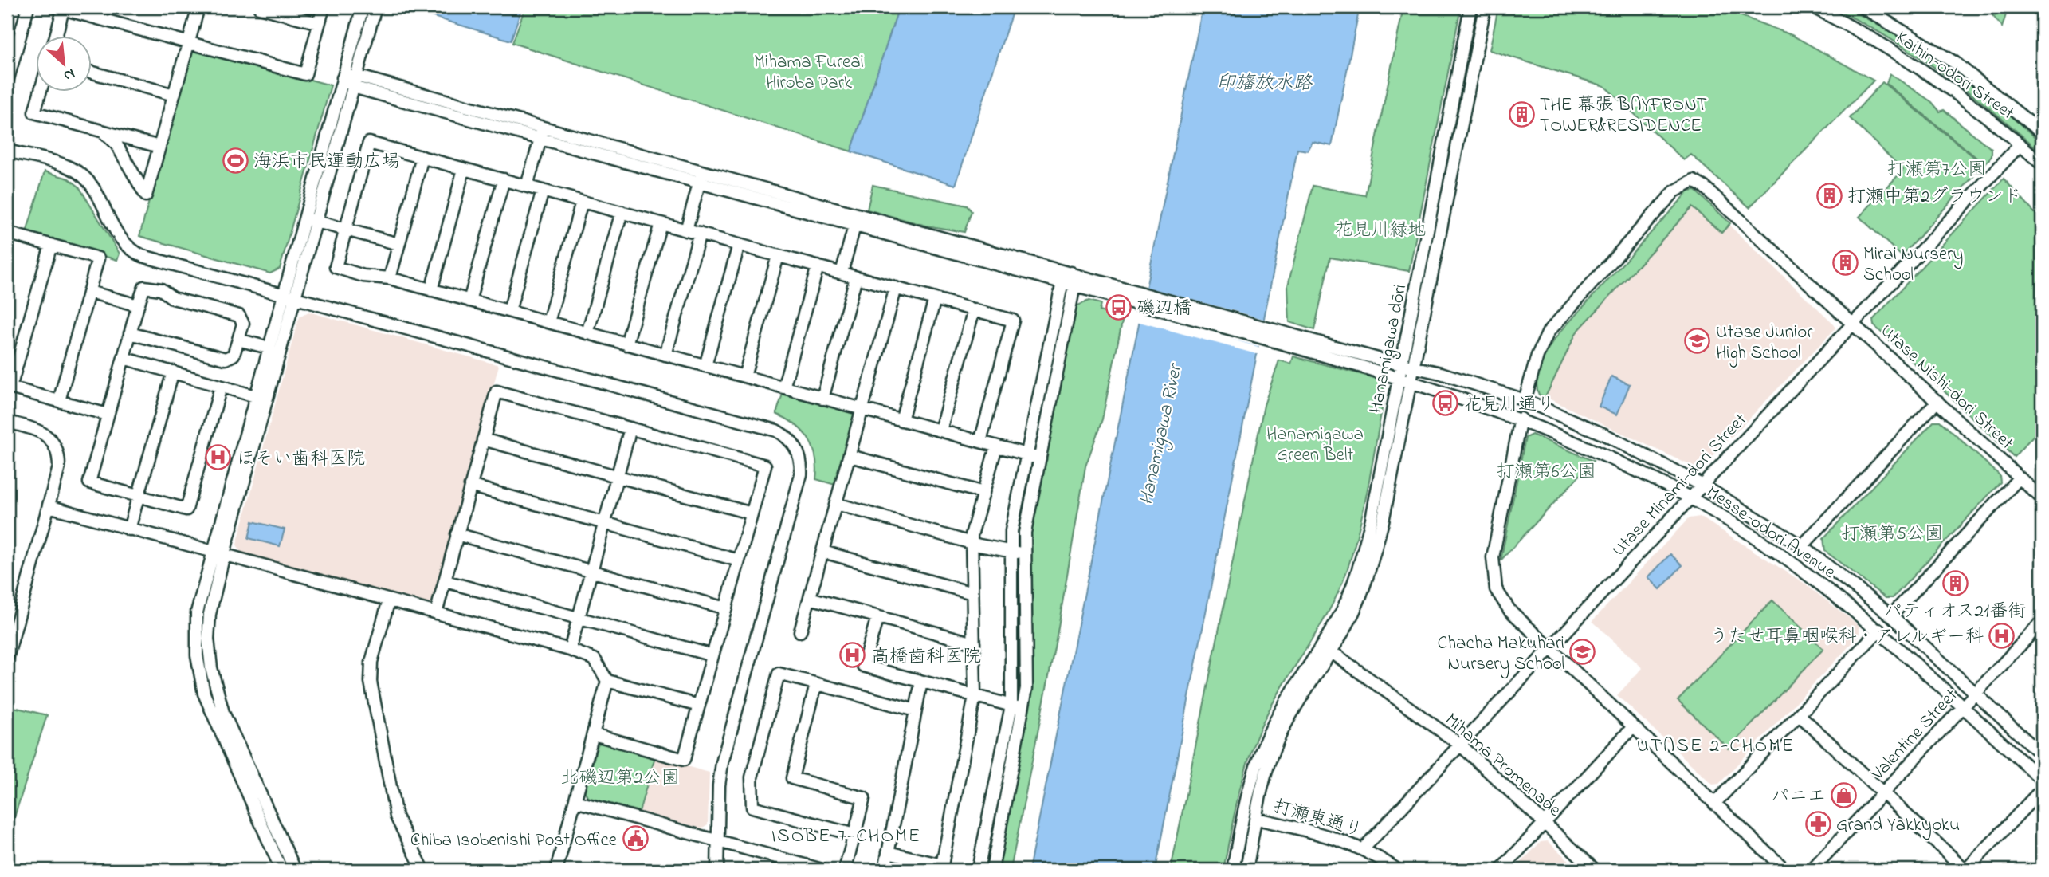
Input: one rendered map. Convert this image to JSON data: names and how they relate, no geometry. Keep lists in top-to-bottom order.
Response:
{
  "streets": {
    "street": [
      "Kaihin-odori Street",
      "Hanamigawa dōri",
      "Utase Nishi-dori Street",
      "Utase Minami-dori Street",
      "Messe-odori Avenue",
      "Valentine Street",
      "Mihama Promenade",
      "打瀬東通り"
    ]
  },
  "crossings": [
    ["Kaihin-odori Street", "Utase Minami-dori Street"],
    ["Hanamigawa dōri", "Messe-odori Avenue"],
    ["Hanamigawa dōri", "Mihama Promenade"],
    ["Hanamigawa dōri", "打瀬東通り"],
    ["Utase Nishi-dori Street", "Utase Minami-dori Street"],
    ["Utase Nishi-dori Street", "Messe-odori Avenue"],
    ["Utase Minami-dori Street", "Messe-odori Avenue"],
    ["Utase Minami-dori Street", "Mihama Promenade"],
    ["Utase Minami-dori Street", "打瀬東通り"],
    ["Messe-odori Avenue", "Valentine Street"]
  ],
  "districts": ["UTASE 2-CHOME", "ISOBE 7-CHOME"],
  "water": ["印旛放水路", "Hanamigawa River"],
  "parks": [
    "Mihama Fureai Hiroba Park",
    "打瀬第7公園",
    "花見川緑地",
    "Hanamigawa Green Belt",
    "打瀬第6公園",
    "打瀬第5公園",
    "北磯辺第2公園"
  ],
  "places": {
    "building": [
      "THE 幕張 BAYFRONT TOWER&RESIDENCE",
      "打瀬中第2グラウンド",
      "Mirai Nursery School",
      "パティオス21番街"
    ],
    "sports": ["海浜市民運動広場"],
    "bus stop": ["磯辺橋", "花見川通り"],
    "school or university": ["Utase Junior High School", "Chacha Makuhari Nursery School"],
    "hospital": ["ほそい歯科医院", "うたせ耳鼻咽喉科・アレルギー科", "高橋歯科医院"],
    "shop": ["パニエ"],
    "pharmacy": ["Grand Yakkyoku"],
    "public building": ["Chiba Isobenishi Post Office"]
  },
  "north": "bottom right"
}
